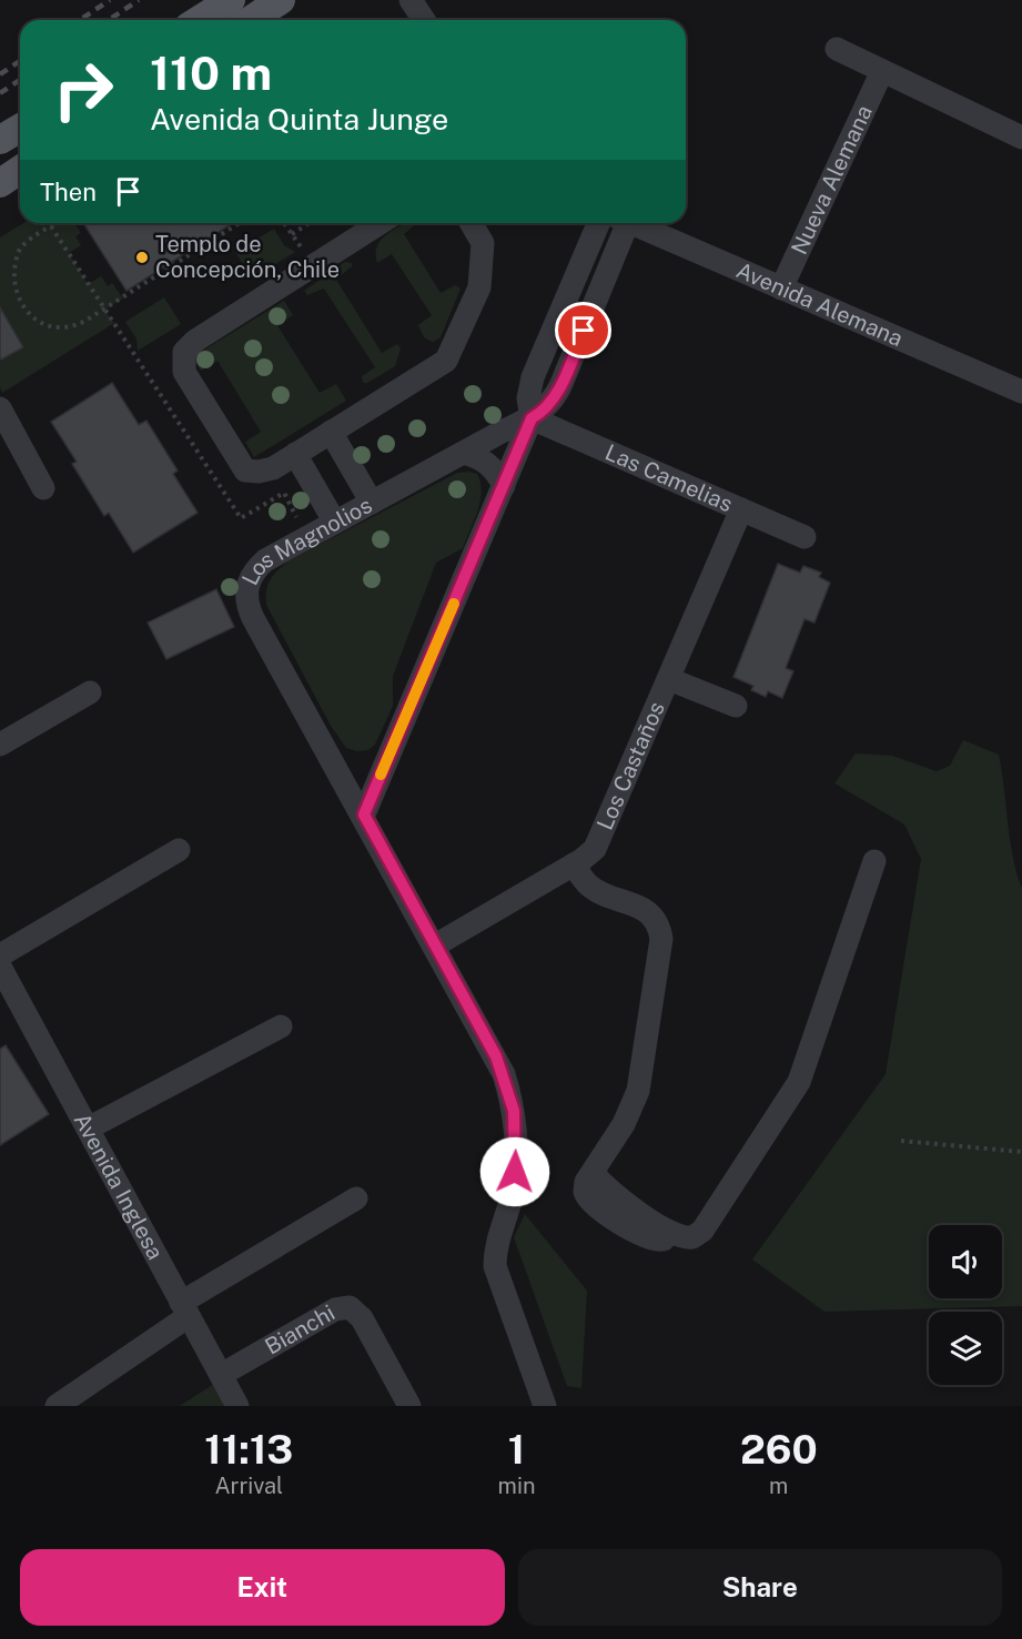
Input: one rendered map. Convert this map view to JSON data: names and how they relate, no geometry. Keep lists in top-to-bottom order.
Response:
{
  "streets": {
    "street": [
      "Nueva Alemana",
      "Avenida Alemana",
      "Las Camelias",
      "Los Magnolios",
      "Los Castaños",
      "Avenida Inglesa",
      "Bianchi"
    ]
  },
  "crossings": [
    ["Nueva Alemana", "Avenida Alemana"],
    ["Las Camelias", "Los Magnolios"],
    ["Las Camelias", "Los Castaños"],
    ["Los Magnolios", "Los Castaños"],
    ["Avenida Inglesa", "Bianchi"]
  ],
  "places": ["Templo de Concepción, Chile"],
  "page": {
    "turn": ["110 m", "Avenida Quinta Junge"],
    "then": "Then",
    "eta": [
      "11:13",
      "Arrival",
      "1",
      "min",
      "260",
      "m"
    ],
    "buttons": ["Exit", "Share"]
  }
}
